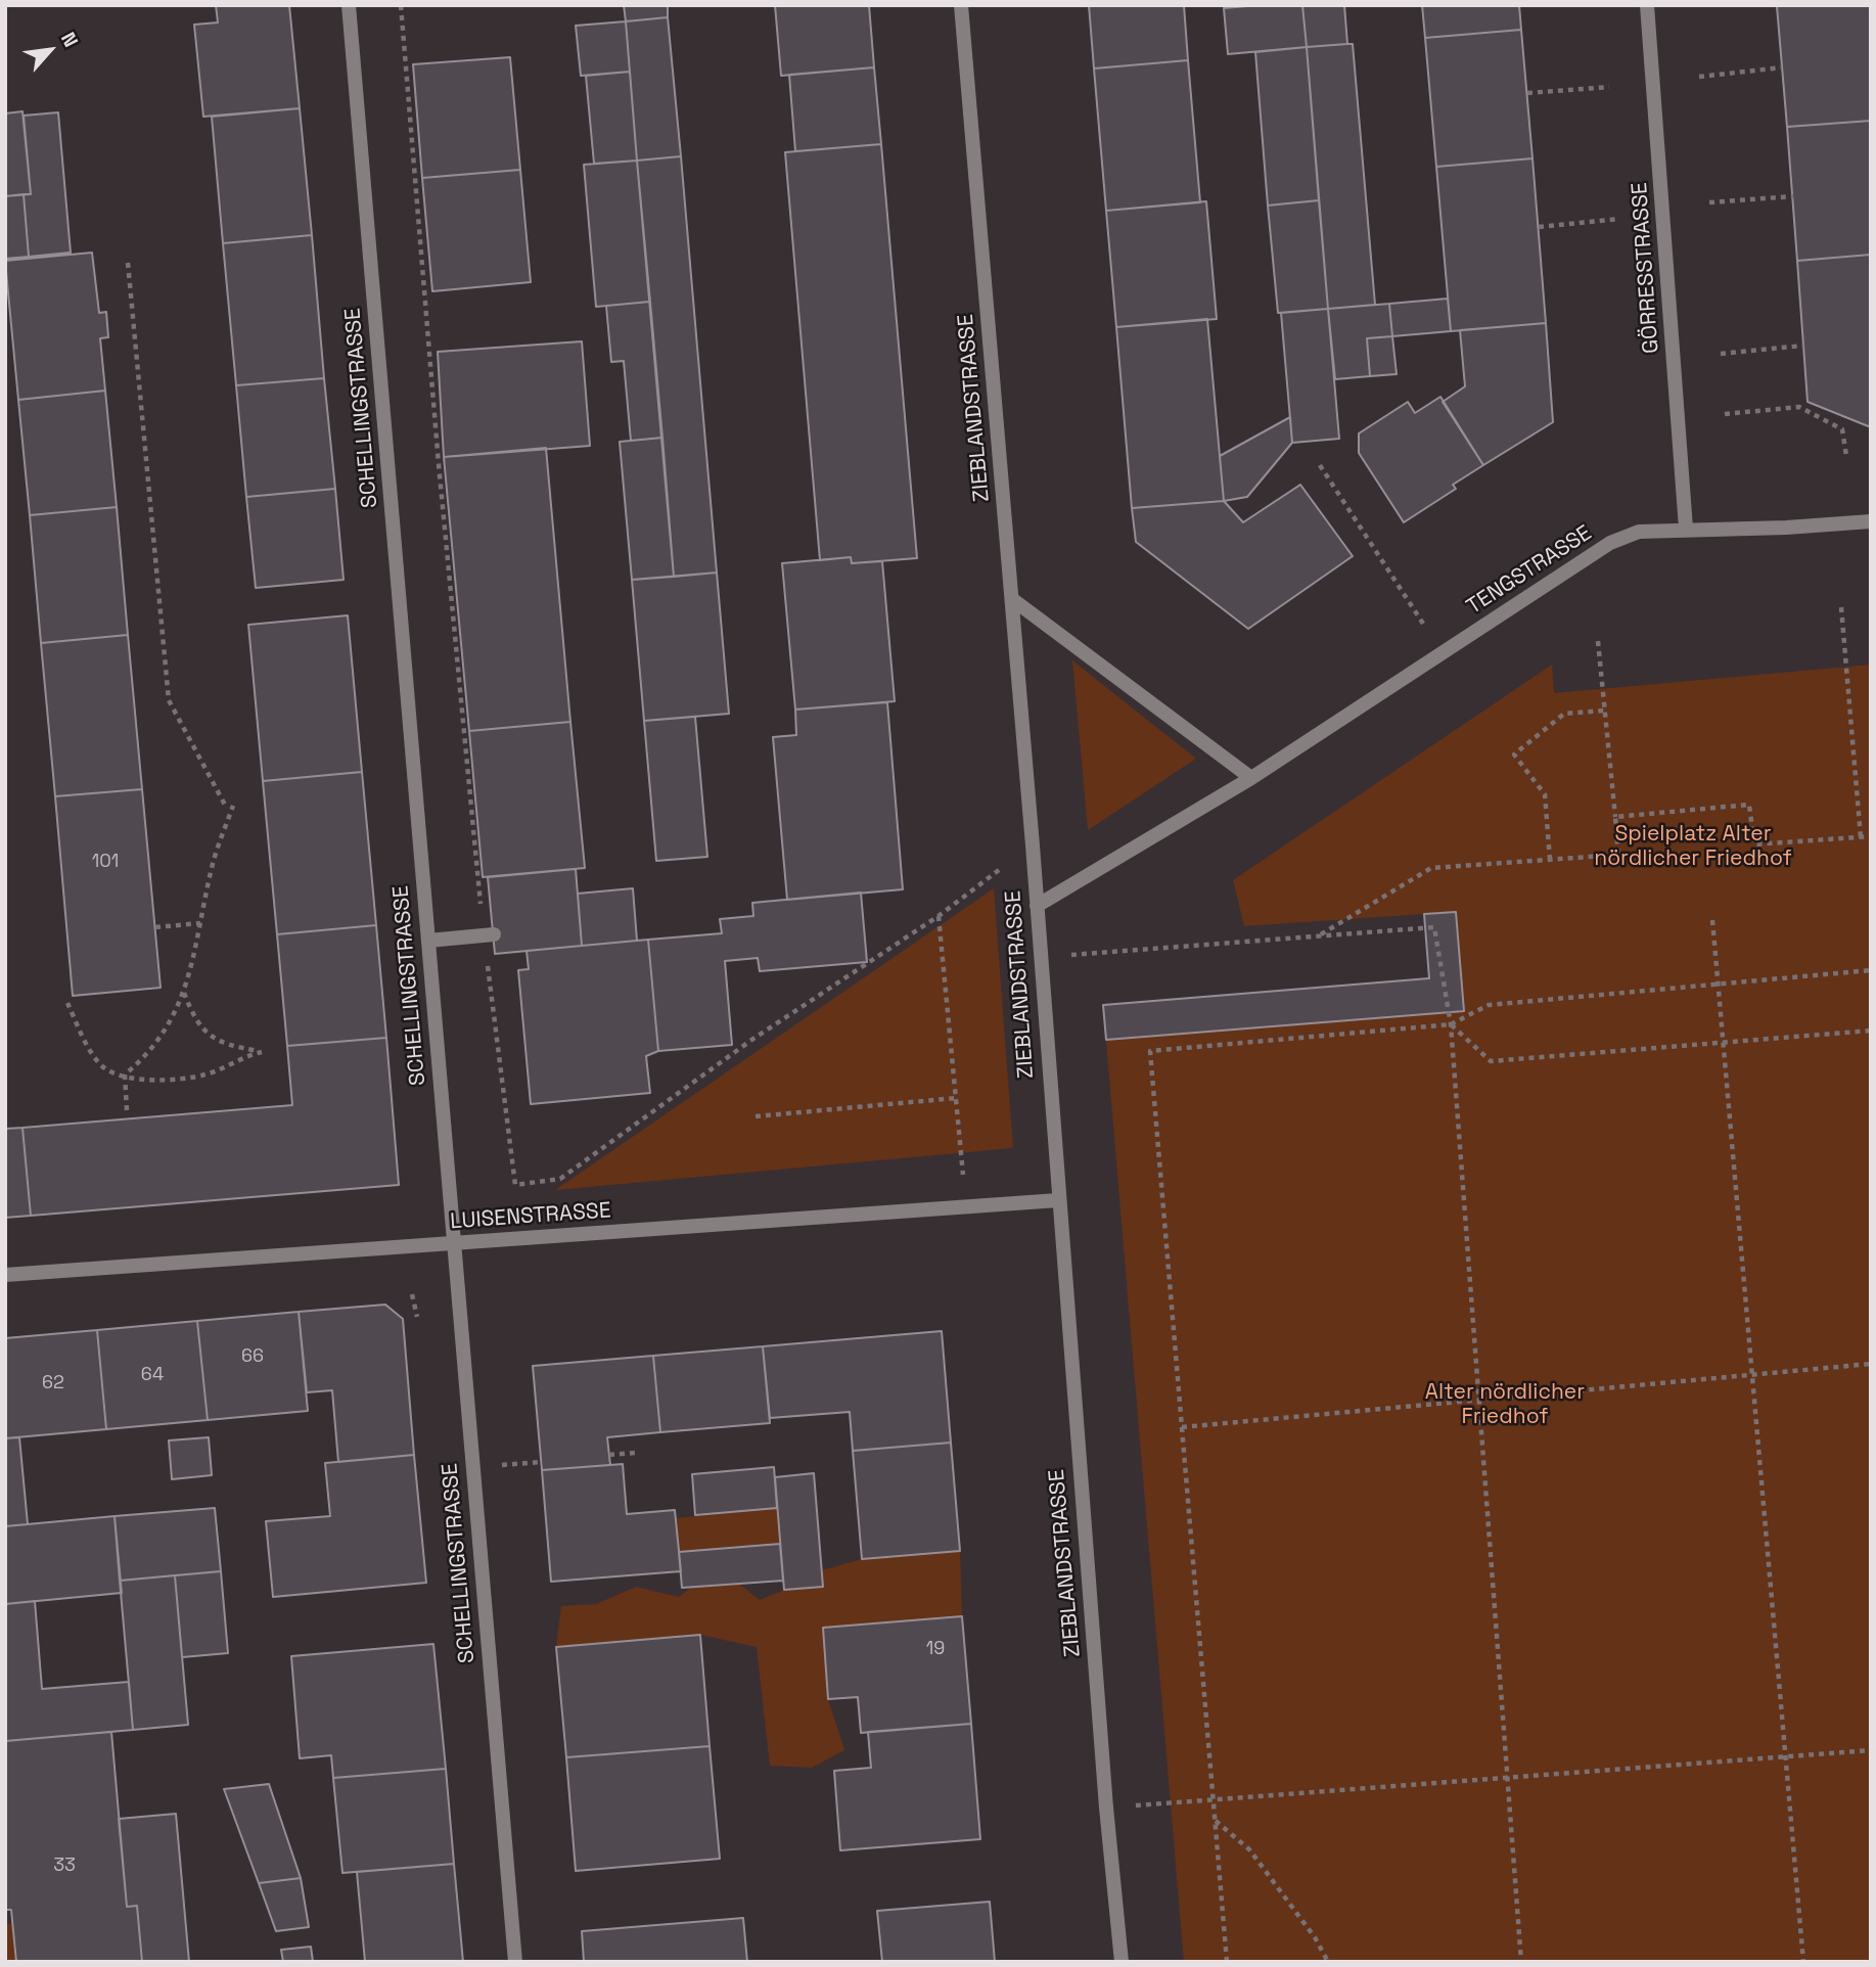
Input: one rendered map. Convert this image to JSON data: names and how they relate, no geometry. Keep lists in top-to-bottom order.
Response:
{
  "streets": {
    "street": [
      "GÖRRESSTRASSE",
      "SCHELLINGSTRASSE",
      "ZIEBLANDSTRASSE",
      "TENGSTRASSE",
      "LUISENSTRASSE"
    ]
  },
  "crossings": [
    ["GÖRRESSTRASSE", "TENGSTRASSE"],
    ["SCHELLINGSTRASSE", "LUISENSTRASSE"],
    ["ZIEBLANDSTRASSE", "TENGSTRASSE"],
    ["ZIEBLANDSTRASSE", "LUISENSTRASSE"]
  ],
  "parks": ["Spielplatz Alter nördlicher Friedhof", "Alter nördlicher Friedhof"],
  "house_numbers": [
    "101",
    "66",
    "64",
    "62",
    "19",
    "33"
  ],
  "north": "top right"
}
